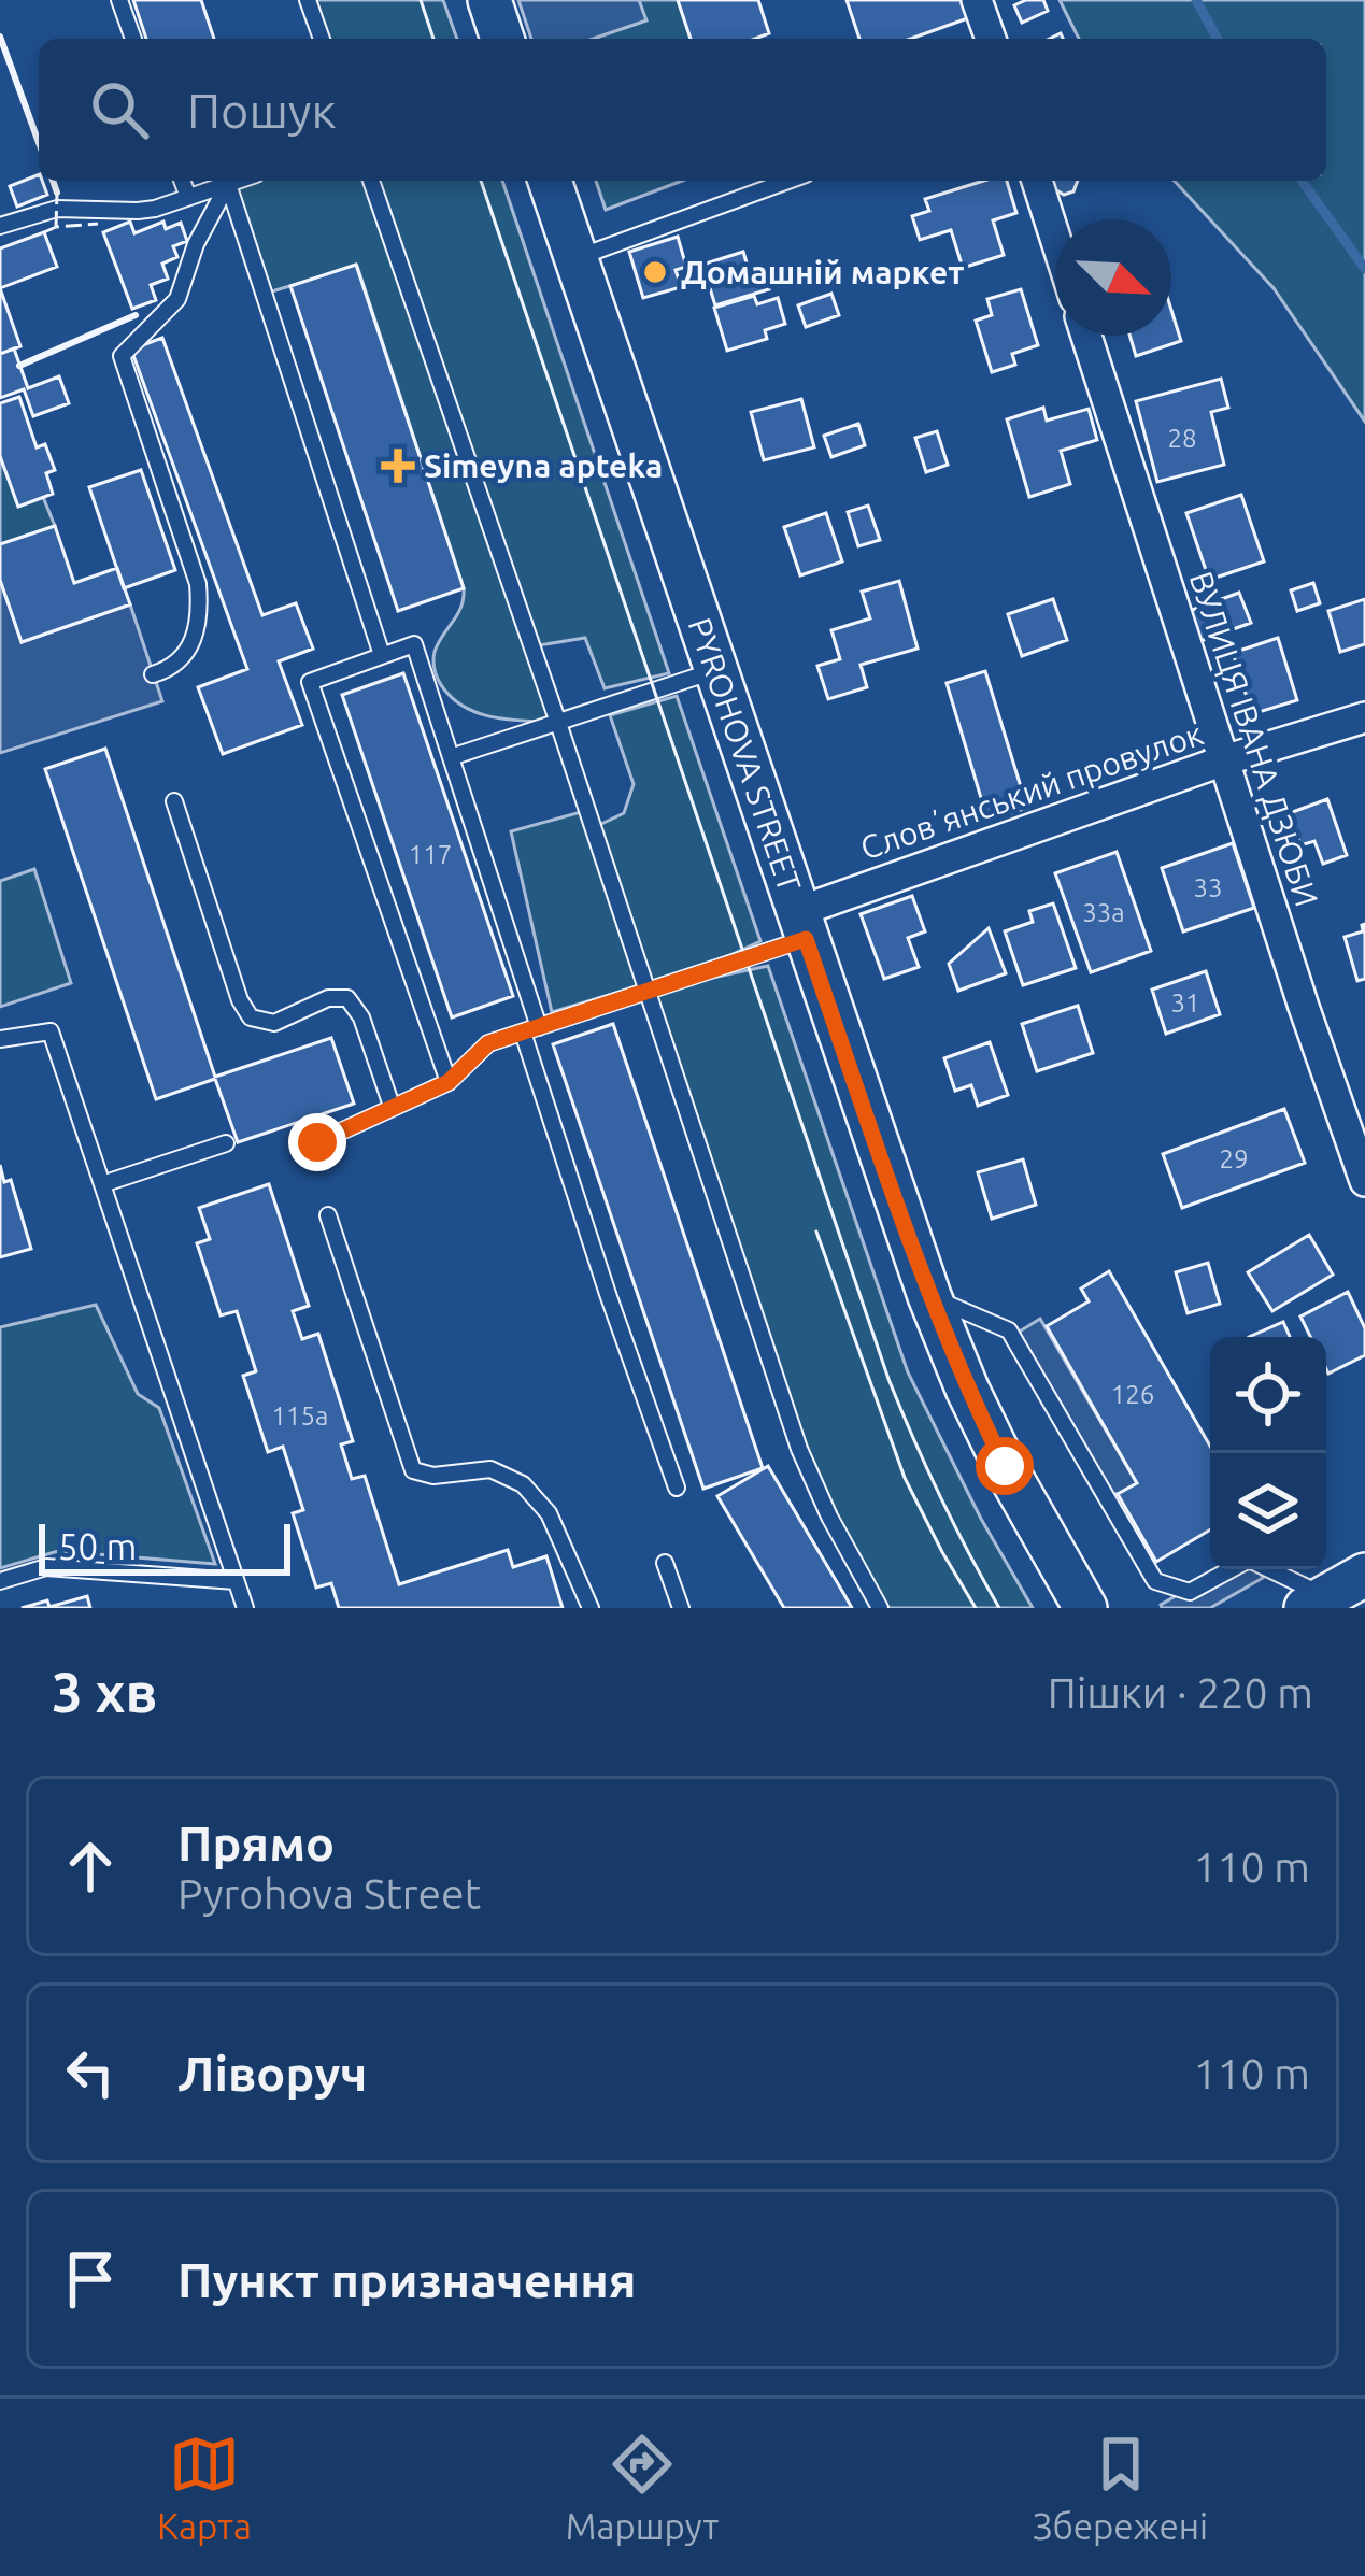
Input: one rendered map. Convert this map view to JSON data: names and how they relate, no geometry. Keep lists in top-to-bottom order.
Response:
{
  "streets": {
    "main road": ["PYROHOVA STREET"],
    "street": ["ВУЛИЦЯ ІВАНА ДЗЮБИ", "Словʼянський провулок"]
  },
  "crossings": [
    ["ВУЛИЦЯ ІВАНА ДЗЮБИ", "Словʼянський провулок"],
    ["PYROHOVA STREET", "Словʼянський провулок"]
  ],
  "places": {
    "other": ["Домашній маркет"],
    "health": ["Simeyna apteka"]
  },
  "house_numbers": [
    "28",
    "117",
    "33",
    "33а",
    "31",
    "29",
    "126",
    "115а"
  ],
  "scale_bar": "50 m",
  "north": "bottom right",
  "page": {
    "search": "Пошук",
    "scale": "50 m",
    "heading": ["3 хв", "Пішки · 220 m"],
    "list": [
      ["Прямо", "Pyrohova Street", "110 m"],
      ["Ліворуч", "110 m"],
      "Пункт призначення"
    ],
    "nav": ["Карта", "Маршрут", "Збережені"]
  }
}
